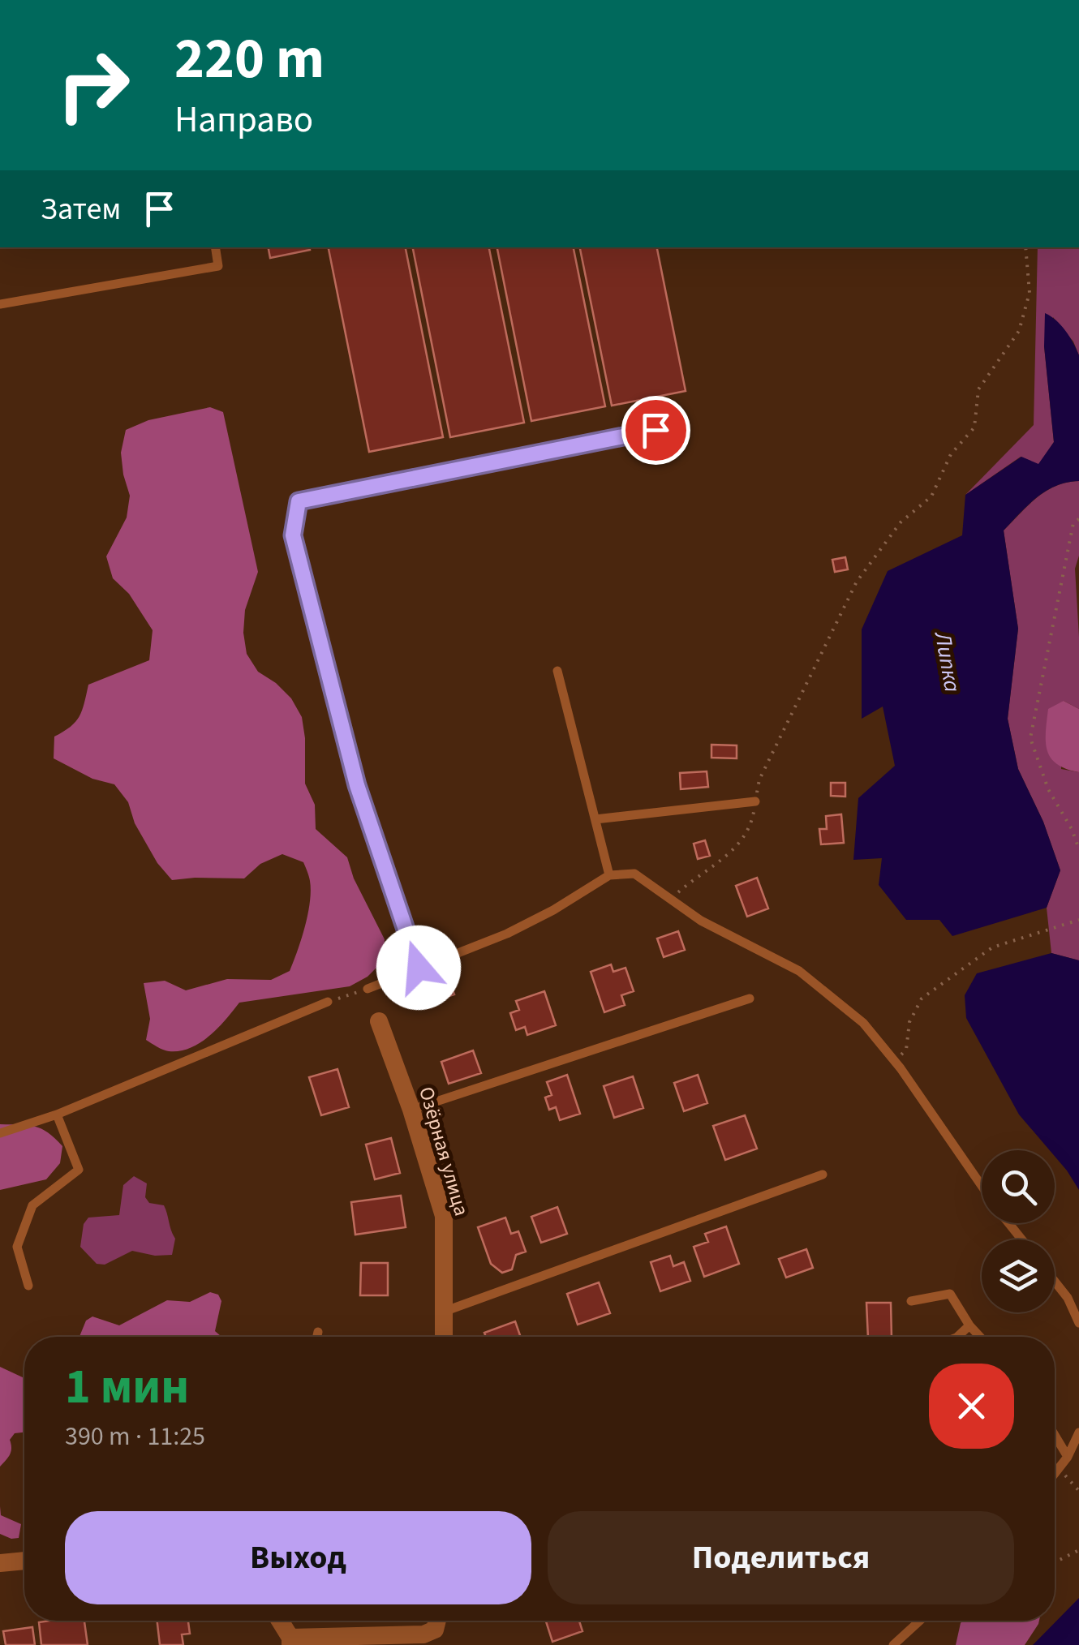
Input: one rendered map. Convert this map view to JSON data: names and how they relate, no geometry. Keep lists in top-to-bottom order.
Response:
{
  "streets": {
    "street": ["Озёрная улица"]
  },
  "water": ["Липка"],
  "page": {
    "turn": ["220 m", "Направо"],
    "then": "Затем",
    "heading": ["1 мин", "390 m · 11:25"],
    "buttons": ["Выход", "Поделиться"]
  }
}
